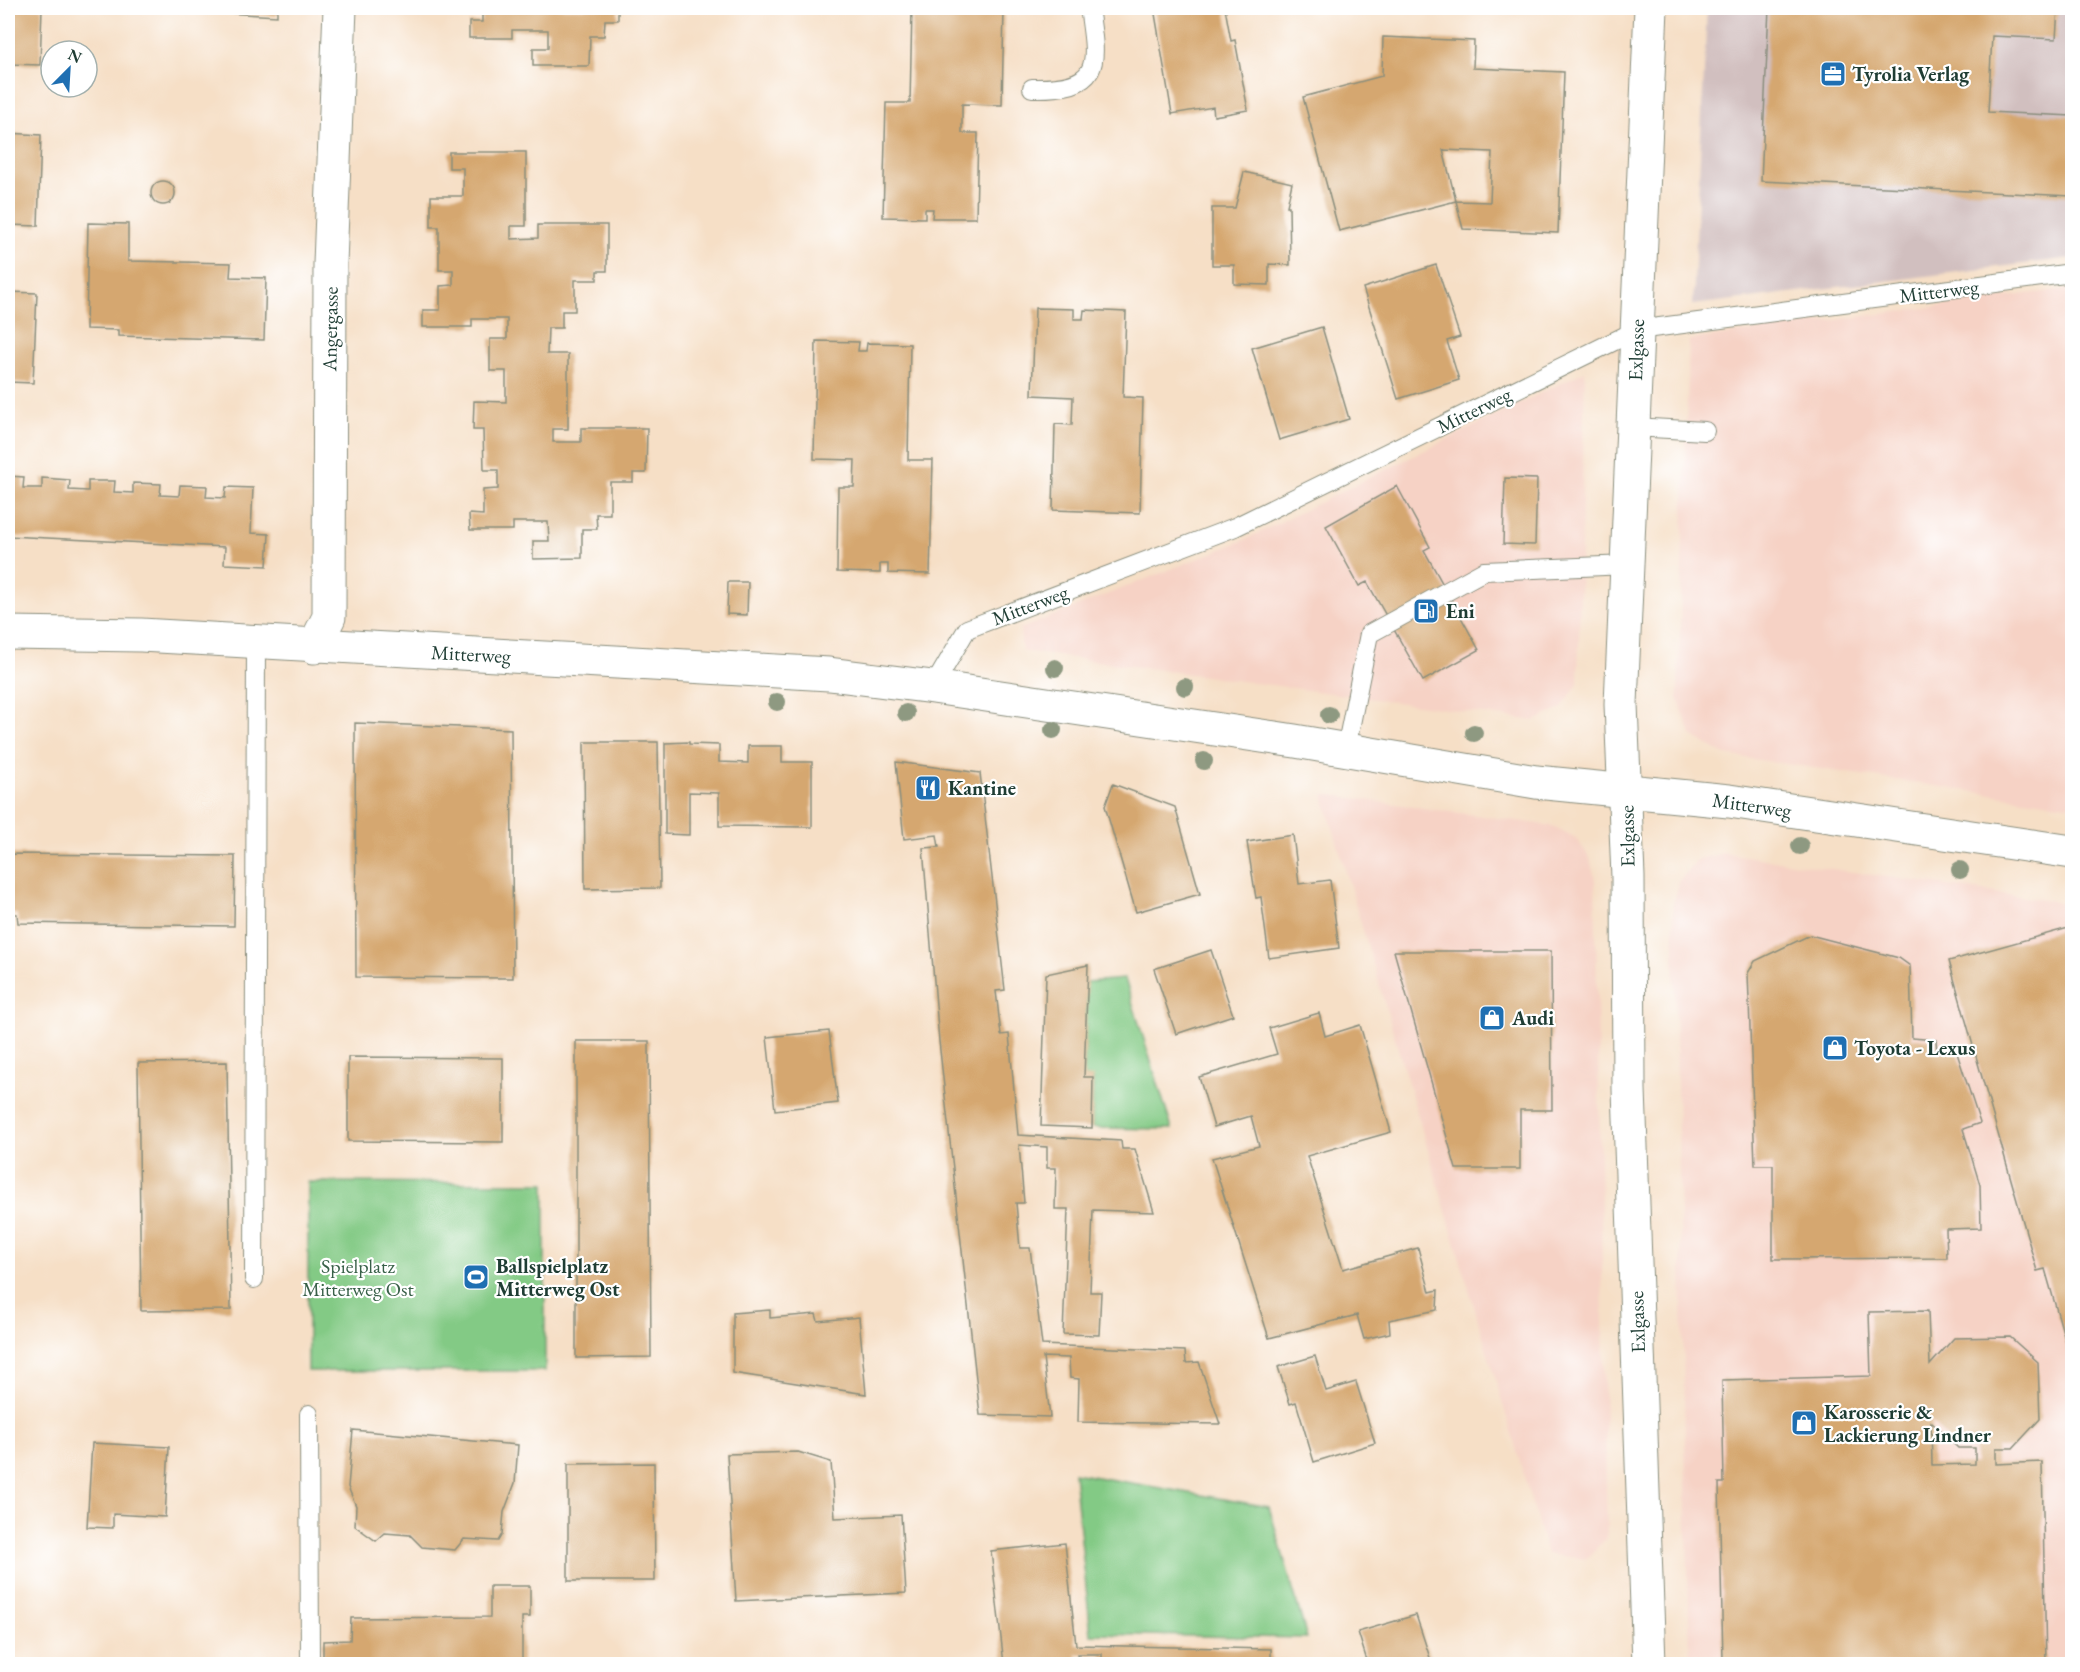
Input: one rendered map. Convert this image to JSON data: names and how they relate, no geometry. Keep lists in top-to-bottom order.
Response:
{
  "streets": {
    "street": ["Mitterweg", "Angergasse", "Exlgasse"]
  },
  "crossings": [
    ["Mitterweg", "Angergasse"],
    ["Mitterweg", "Exlgasse"]
  ],
  "parks": ["Spielplatz Mitterweg Ost"],
  "places": {
    "office": ["Tyrolia Verlag"],
    "fuel station": ["Eni"],
    "restaurant": ["Kantine"],
    "shop": ["Audi", "Toyota - Lexus", "Karosserie & Lackierung Lindner"],
    "sports": ["Ballspielplatz Mitterweg Ost"]
  },
  "north": "top right"
}
